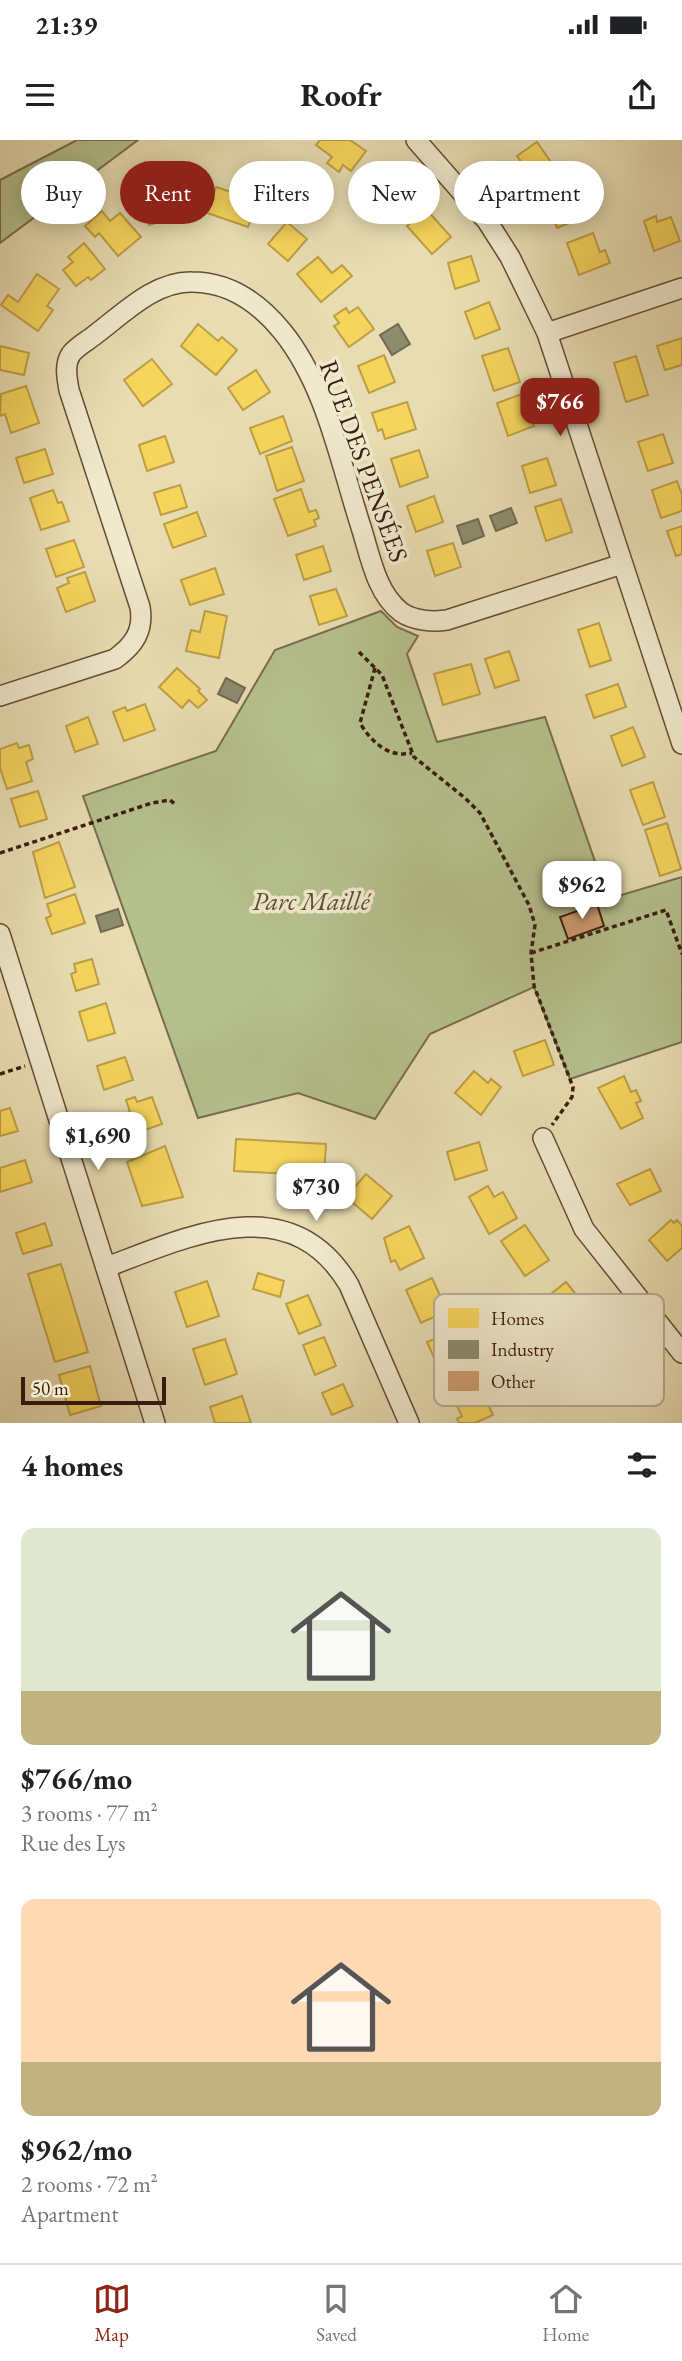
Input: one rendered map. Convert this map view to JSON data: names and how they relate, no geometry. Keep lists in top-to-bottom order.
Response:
{
  "streets": {
    "street": ["RUE DES PENSÉES"]
  },
  "parks": ["Parc Maillé"],
  "legend": ["Homes", "Industry", "Other"],
  "scale_bar": "50 m",
  "page": {
    "status": "21:39",
    "header": "Roofr",
    "chip": [
      "Buy",
      "Rent",
      "Filters",
      "New",
      "Apartment"
    ],
    "price": [
      "$766",
      "$962",
      "$1,690",
      "$730"
    ],
    "scale": "50 m",
    "heading": "4 homes",
    "list": [
      {
        "name": "$766/mo",
        "note": "3 rooms · 77 m² · Rue des Lys"
      },
      {
        "name": "$962/mo",
        "note": "2 rooms · 72 m² · Apartment"
      }
    ],
    "tabs": ["Map", "Saved", "Home"]
  }
}
